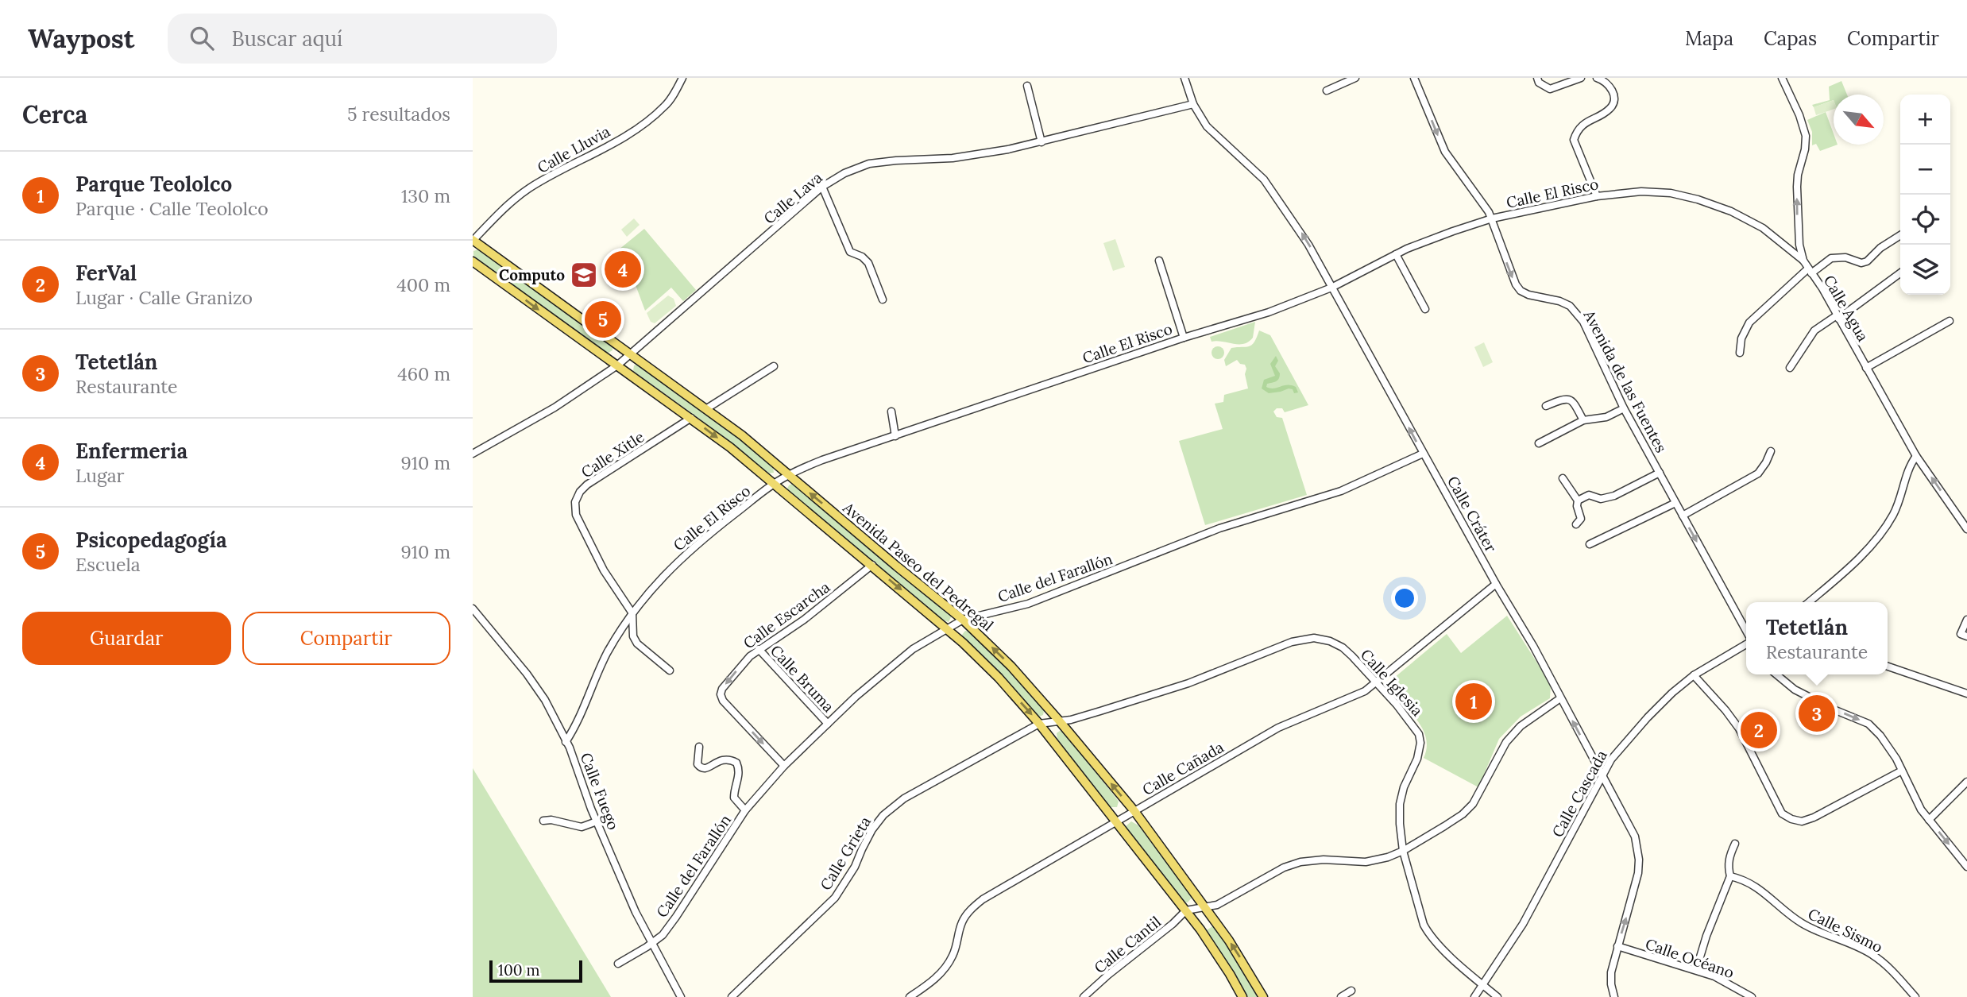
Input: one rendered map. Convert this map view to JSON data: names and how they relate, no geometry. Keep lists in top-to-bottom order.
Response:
{
  "streets": {
    "main road": ["Avenida Paseo del Pedregal"],
    "street": [
      "Calle Lluvia",
      "Calle El Risco",
      "Calle Lava",
      "Calle Agua",
      "Avenida de las Fuentes",
      "Calle Xitle",
      "Calle Cráter",
      "Calle del Farallón",
      "Calle Escarcha",
      "Calle Bruma",
      "Calle Iglesia",
      "Calle Cañada",
      "Calle Fuego",
      "Calle Cascada",
      "Calle Grieta",
      "Calle Sismo",
      "Calle Cantil",
      "Calle Océano"
    ]
  },
  "crossings": [
    ["Calle Lluvia", "Avenida Paseo del Pedregal"],
    ["Calle El Risco", "Calle Agua"],
    ["Calle El Risco", "Avenida de las Fuentes"],
    ["Calle El Risco", "Calle Xitle"],
    ["Calle El Risco", "Calle Cráter"],
    ["Calle El Risco", "Avenida Paseo del Pedregal"],
    ["Calle El Risco", "Calle Fuego"],
    ["Calle Lava", "Calle Cráter"],
    ["Calle Lava", "Avenida Paseo del Pedregal"],
    ["Calle Xitle", "Avenida Paseo del Pedregal"],
    ["Calle Cráter", "Calle del Farallón"],
    ["Calle Cráter", "Calle Cañada"],
    ["Calle Cráter", "Calle Cascada"],
    ["Calle Cráter", "Calle Océano"],
    ["Avenida Paseo del Pedregal", "Calle del Farallón"],
    ["Avenida Paseo del Pedregal", "Calle Escarcha"],
    ["Avenida Paseo del Pedregal", "Calle Iglesia"],
    ["Avenida Paseo del Pedregal", "Calle Cañada"],
    ["Avenida Paseo del Pedregal", "Calle Grieta"],
    ["Avenida Paseo del Pedregal", "Calle Cantil"],
    ["Calle del Farallón", "Calle Escarcha"],
    ["Calle del Farallón", "Calle Bruma"],
    ["Calle del Farallón", "Calle Fuego"],
    ["Calle Escarcha", "Calle Bruma"],
    ["Calle Iglesia", "Calle Cañada"],
    ["Calle Iglesia", "Calle Cascada"],
    ["Calle Iglesia", "Calle Grieta"]
  ],
  "one_way": ["Calle Agua", "Avenida de las Fuentes", "Calle Cráter"],
  "places": {
    "school or university": ["Computo"]
  },
  "scale_bar": "100 m",
  "north": "bottom right",
  "page": {
    "header": "Waypost",
    "search": "Buscar aquí",
    "nav": ["Mapa", "Capas", "Compartir"],
    "heading": ["Cerca", "5 resultados"],
    "map_buttons": ["+", "−"],
    "list": [
      {
        "mark": "1",
        "name": "Parque Teololco",
        "note": "Parque · Calle Teololco",
        "value": "130 m"
      },
      {
        "mark": "2",
        "name": "FerVal",
        "note": "Lugar · Calle Granizo",
        "value": "400 m"
      },
      {
        "mark": "3",
        "name": "Tetetlán",
        "note": "Restaurante",
        "value": "460 m"
      },
      {
        "mark": "4",
        "name": "Enfermeria",
        "note": "Lugar",
        "value": "910 m"
      },
      {
        "mark": "5",
        "name": "Psicopedagogía",
        "note": "Escuela",
        "value": "910 m"
      }
    ],
    "pins": [
      "4",
      "5",
      "1",
      "3",
      "2"
    ],
    "buttons": ["Guardar", "Compartir"],
    "popup": ["Tetetlán", "Restaurante"],
    "scale": "100 m"
  }
}
